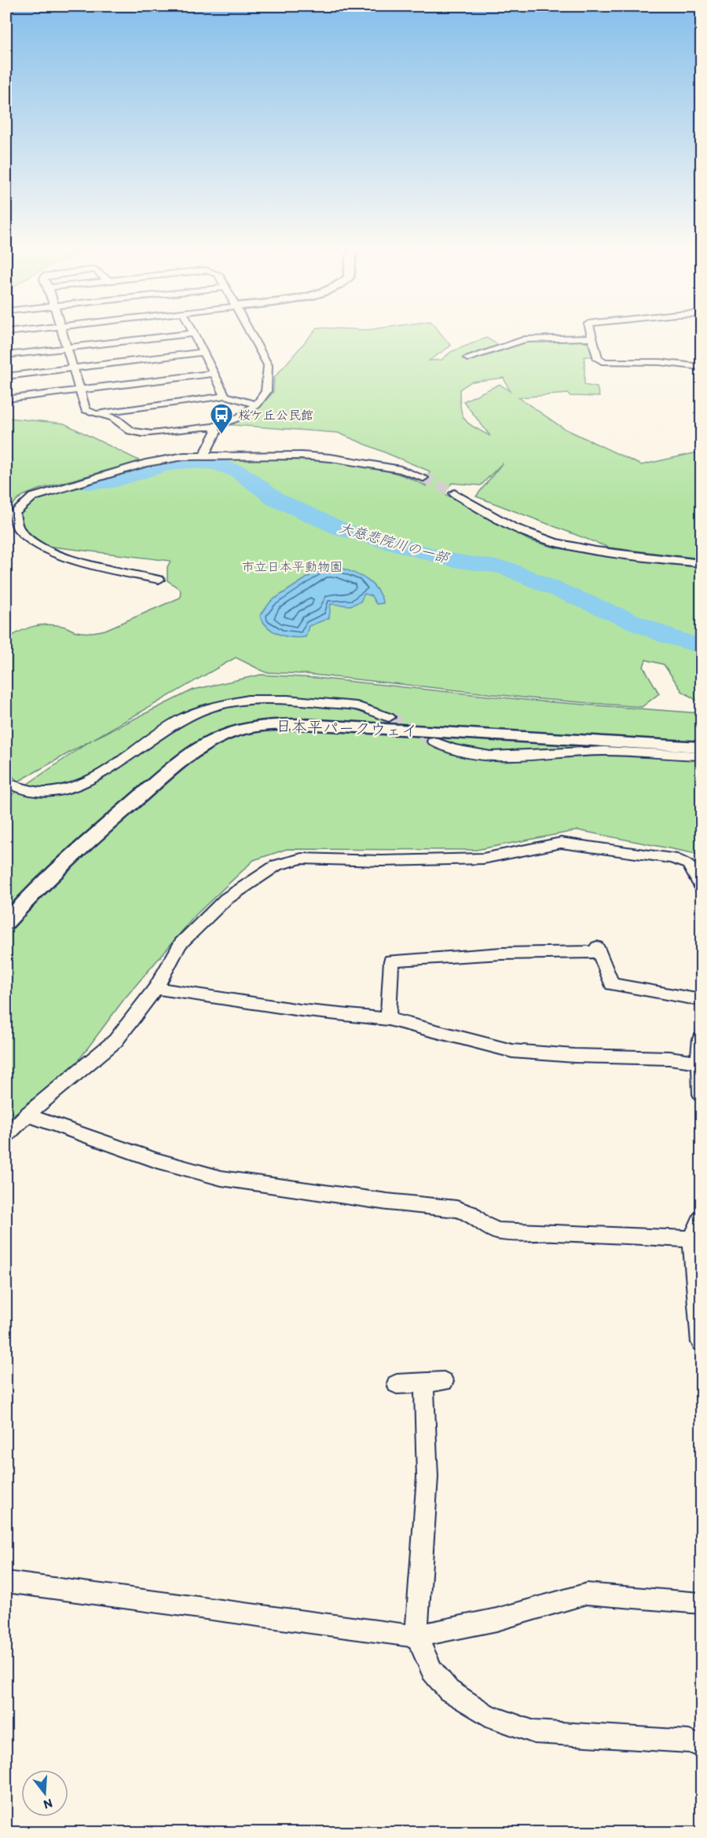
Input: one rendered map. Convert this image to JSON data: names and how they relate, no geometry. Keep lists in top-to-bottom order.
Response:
{
  "streets": {
    "street": ["日本平パークウェイ"]
  },
  "water": ["大慈悲院川の一部"],
  "parks": ["市立日本平動物園"],
  "places": {
    "bus stop": ["桜ケ丘公民館"]
  },
  "north": "bottom"
}
